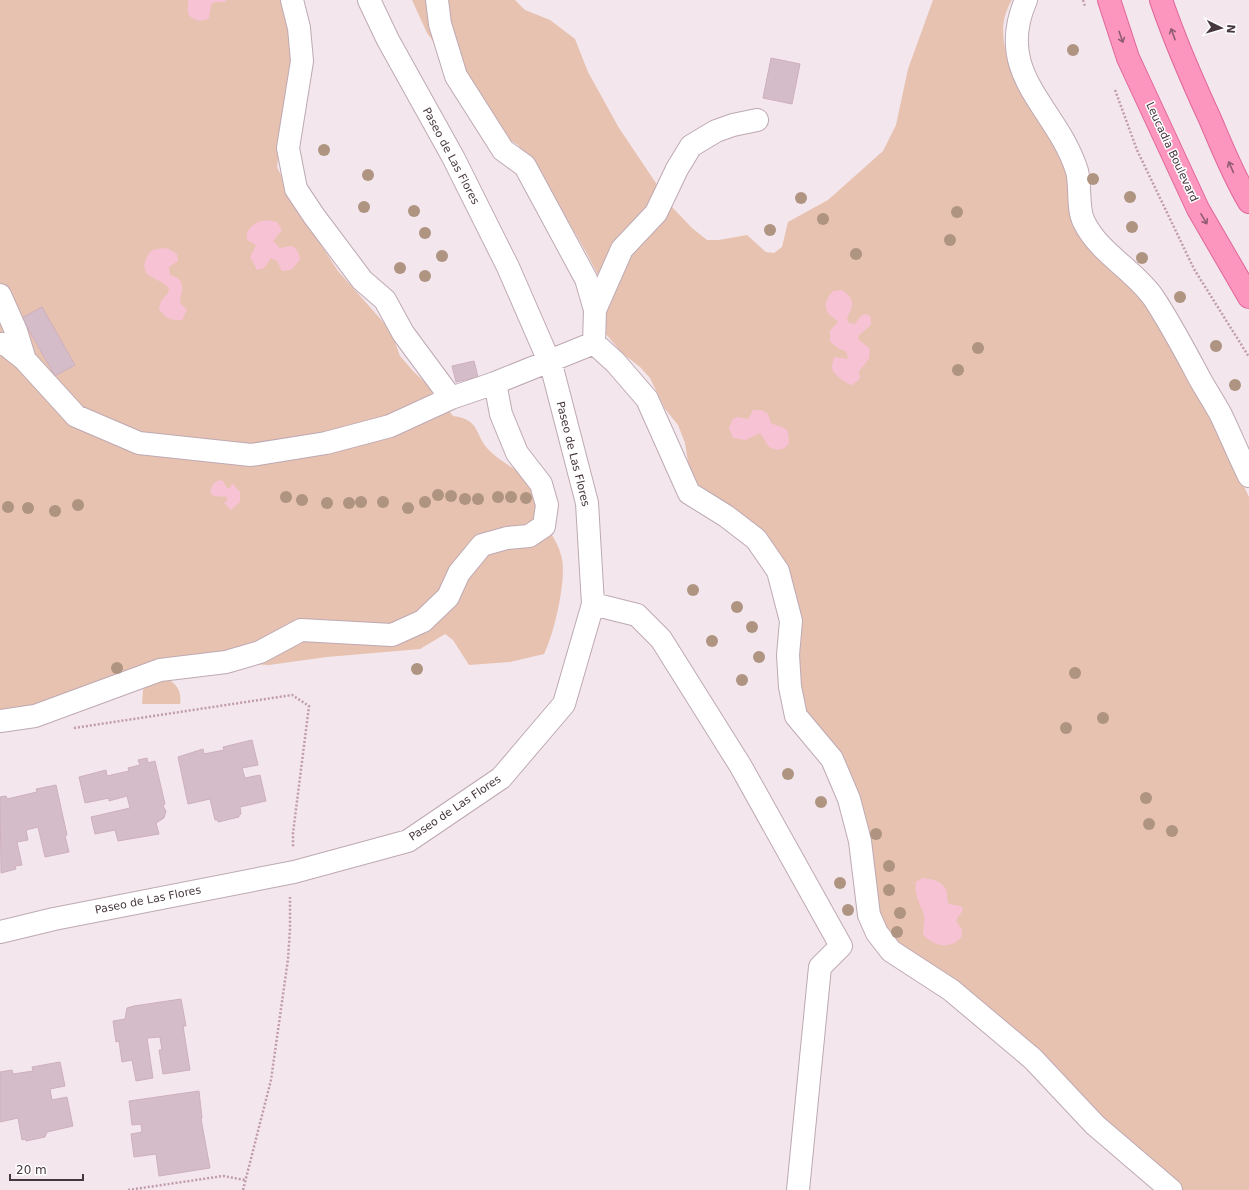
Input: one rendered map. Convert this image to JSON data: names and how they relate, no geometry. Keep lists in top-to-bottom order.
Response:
{
  "streets": {
    "main road": ["Leucadia Boulevard"],
    "street": ["Paseo de Las Flores"]
  },
  "scale_bar": "20 m",
  "north": "right"
}
